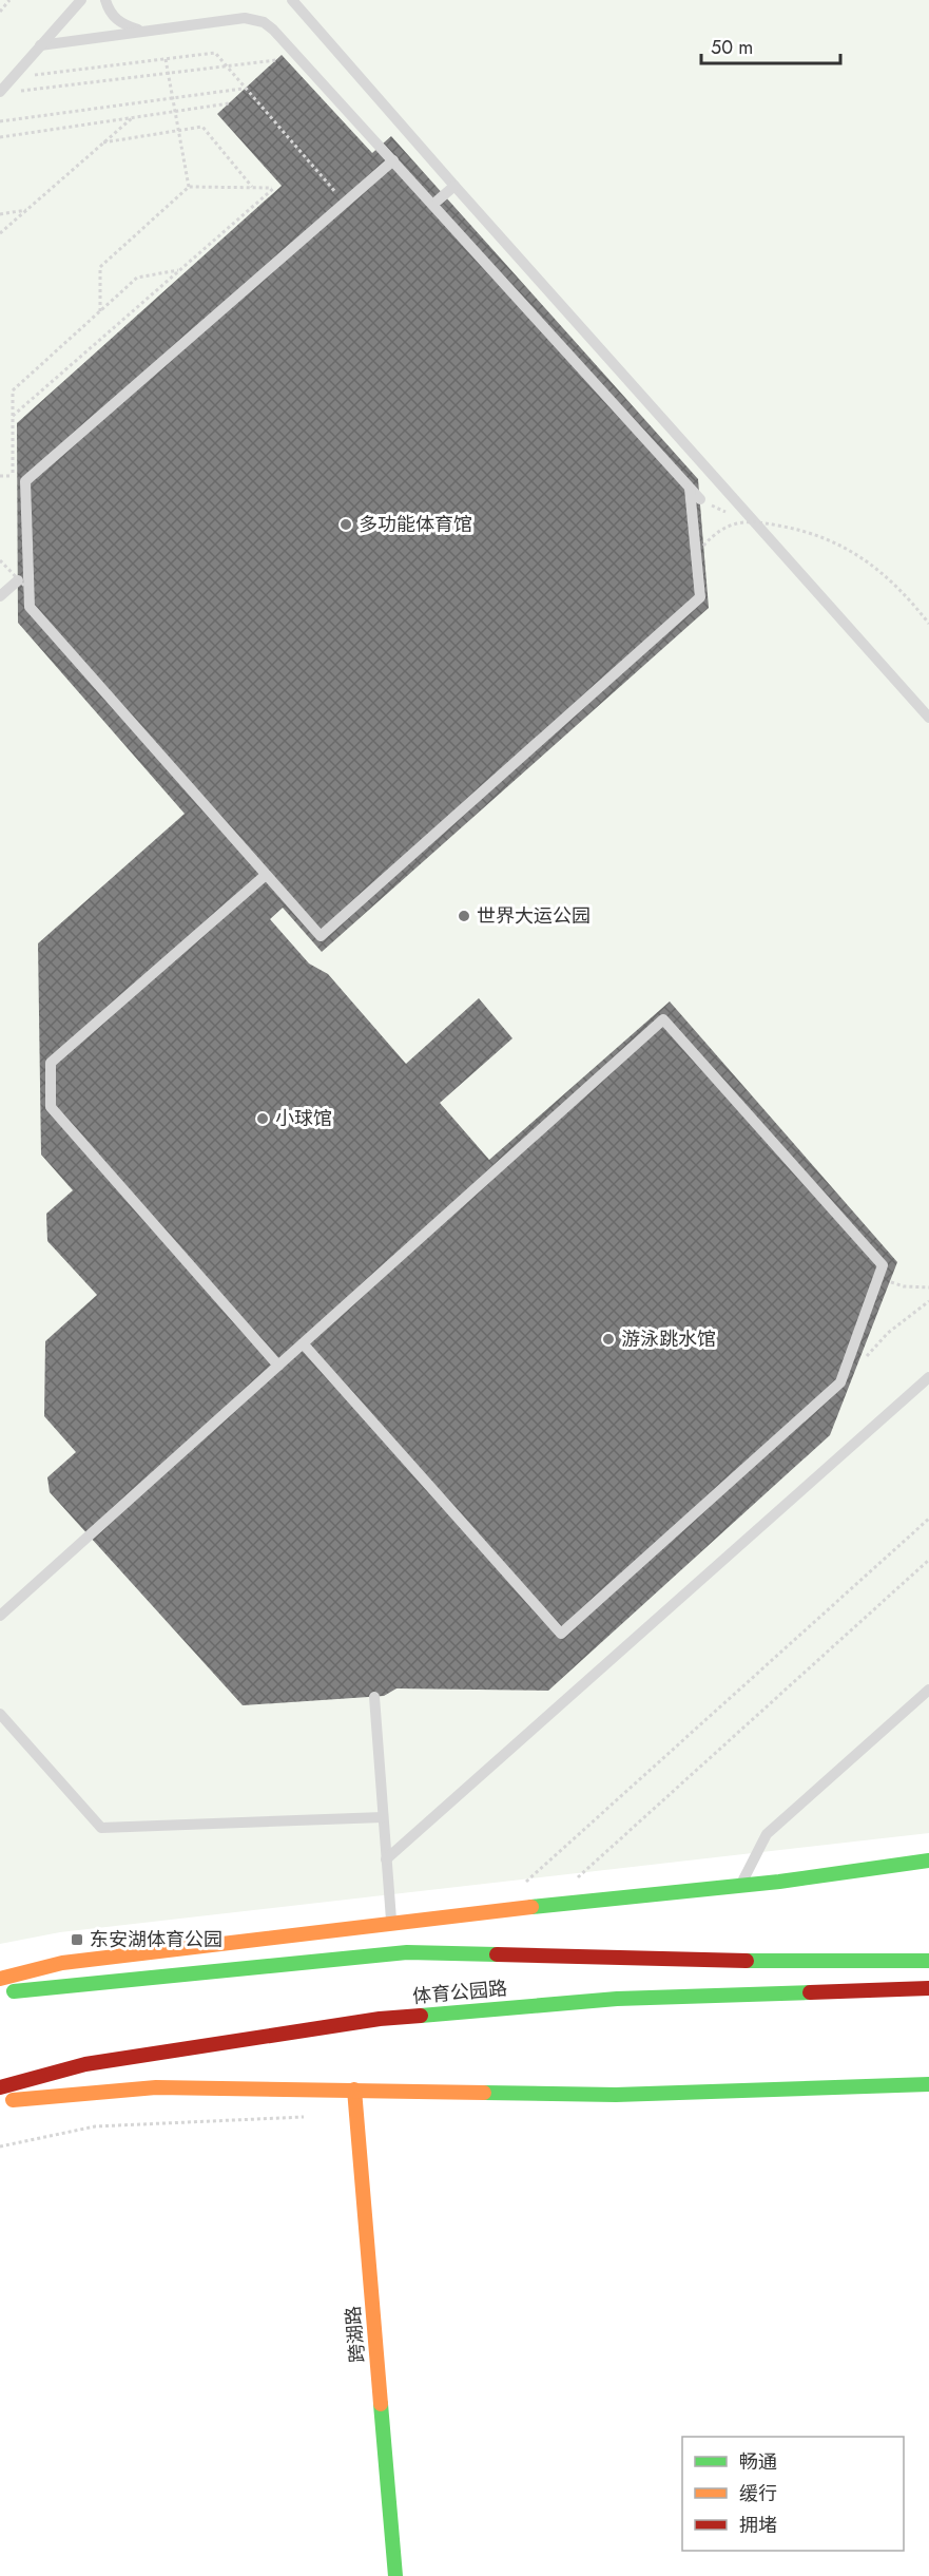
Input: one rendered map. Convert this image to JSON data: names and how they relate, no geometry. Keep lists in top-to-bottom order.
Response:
{
  "streets": {
    "street": ["体育公园路", "跨湖路"]
  },
  "places": {
    "other": [
      "多功能体育馆",
      "世界大运公园",
      "小球馆",
      "游泳跳水馆"
    ],
    "transit": ["东安湖体育公园"]
  },
  "legend": ["畅通", "缓行", "拥堵"],
  "scale_bar": "50 m"
}
